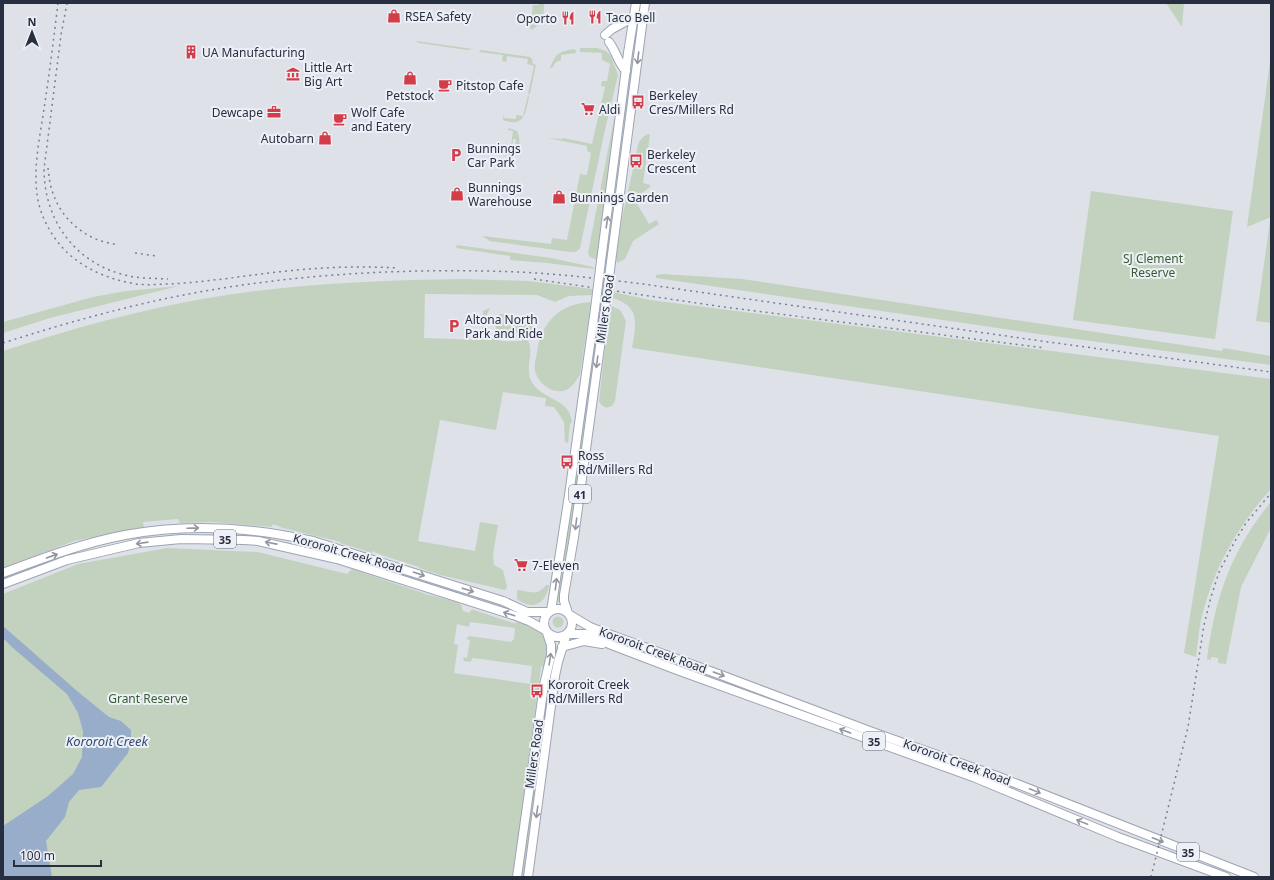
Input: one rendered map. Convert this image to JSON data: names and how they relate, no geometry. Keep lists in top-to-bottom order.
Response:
{
  "streets": {
    "main road": [
      "Millers Road",
      "41",
      "35",
      "Kororoit Creek Road"
    ]
  },
  "crossings": [
    ["Millers Road", "35"],
    ["Millers Road", "Kororoit Creek Road"],
    ["35", "Kororoit Creek Road"]
  ],
  "water": ["Kororoit Creek"],
  "parks": ["SJ Clement Reserve", "Grant Reserve"],
  "places": {
    "shop": [
      "RSEA Safety",
      "Petstock",
      "Autobarn",
      "Bunnings Warehouse",
      "Bunnings Garden"
    ],
    "restaurant": ["Taco Bell", "Oporto"],
    "building": ["UA Manufacturing"],
    "museum": ["Little Art Big Art"],
    "cafe": ["Pitstop Cafe", "Wolf Cafe and Eatery"],
    "bus stop": [
      "Berkeley Cres/Millers Rd",
      "Berkeley Crescent",
      "Ross Rd/Millers Rd",
      "Kororoit Creek Rd/Millers Rd"
    ],
    "supermarket": ["Aldi", "7-Eleven"],
    "office": ["Dewcape"],
    "parking": ["Bunnings Car Park", "Altona North Park and Ride"]
  },
  "scale_bar": "100 m",
  "north": "top"
}
